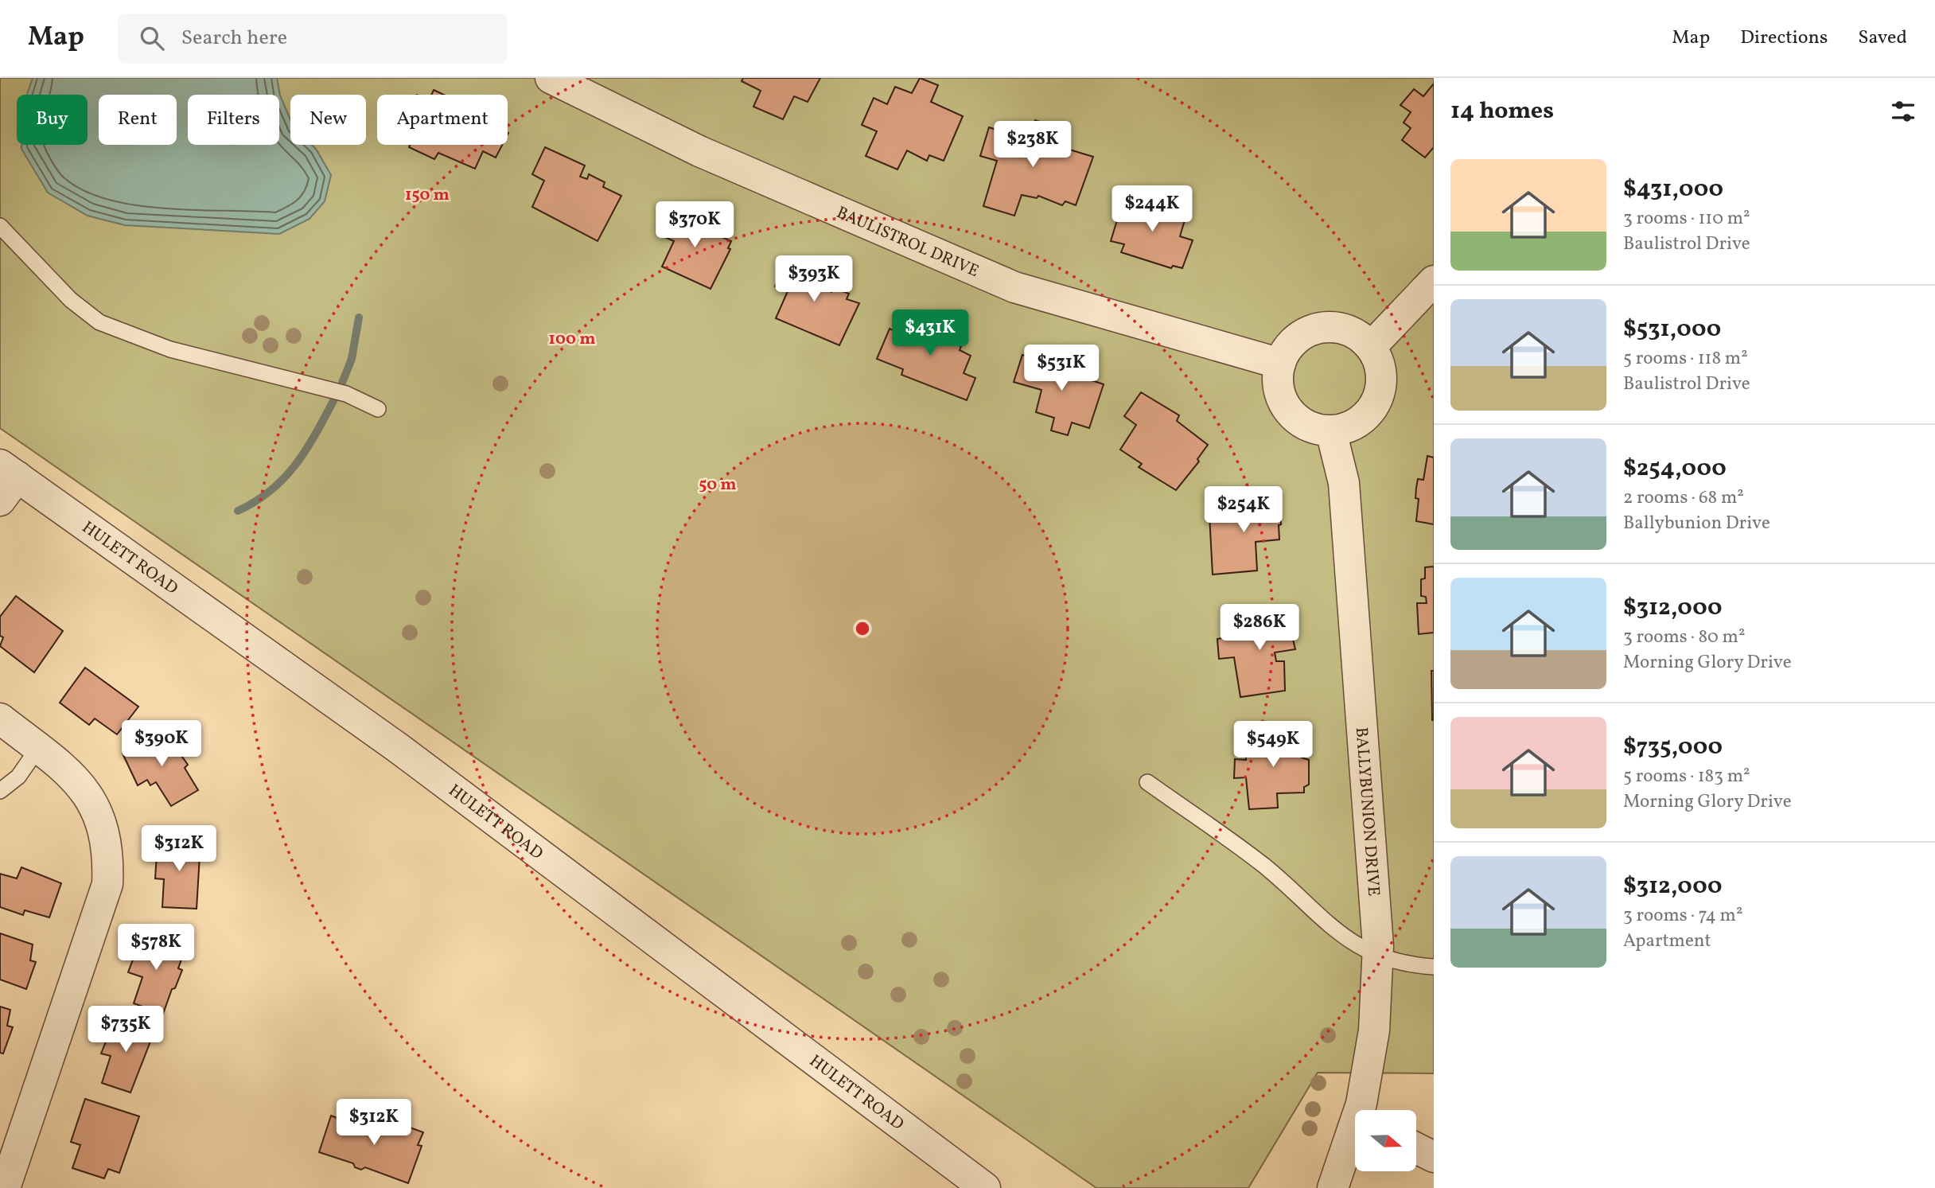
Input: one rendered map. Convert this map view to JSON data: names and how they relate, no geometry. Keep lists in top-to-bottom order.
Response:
{
  "streets": {
    "street": ["BAULISTROL DRIVE", "HULETT ROAD", "BALLYBUNION DRIVE"]
  },
  "crossings": [
    ["BAULISTROL DRIVE", "BALLYBUNION DRIVE"]
  ],
  "north": "right",
  "page": {
    "header": "Map",
    "search": "Search here",
    "nav": ["Map", "Directions", "Saved"],
    "heading": "14 homes",
    "chip": [
      "Buy",
      "Rent",
      "Filters",
      "New",
      "Apartment"
    ],
    "price": [
      "$238K",
      "$244K",
      "$370K",
      "$393K",
      "$431K",
      "$531K",
      "$254K",
      "$286K",
      "$390K",
      "$549K",
      "$312K",
      "$578K",
      "$735K",
      "$312K"
    ],
    "list": [
      {
        "name": "$431,000",
        "note": "3 rooms · 110 m² · Baulistrol Drive"
      },
      {
        "name": "$531,000",
        "note": "5 rooms · 118 m² · Baulistrol Drive"
      },
      {
        "name": "$254,000",
        "note": "2 rooms · 68 m² · Ballybunion Drive"
      },
      {
        "name": "$312,000",
        "note": "3 rooms · 80 m² · Morning Glory Drive"
      },
      {
        "name": "$735,000",
        "note": "5 rooms · 183 m² · Morning Glory Drive"
      },
      {
        "name": "$312,000",
        "note": "3 rooms · 74 m² · Apartment"
      }
    ]
  },
  "rings": ["150 m", "100 m", "50 m"]
}
